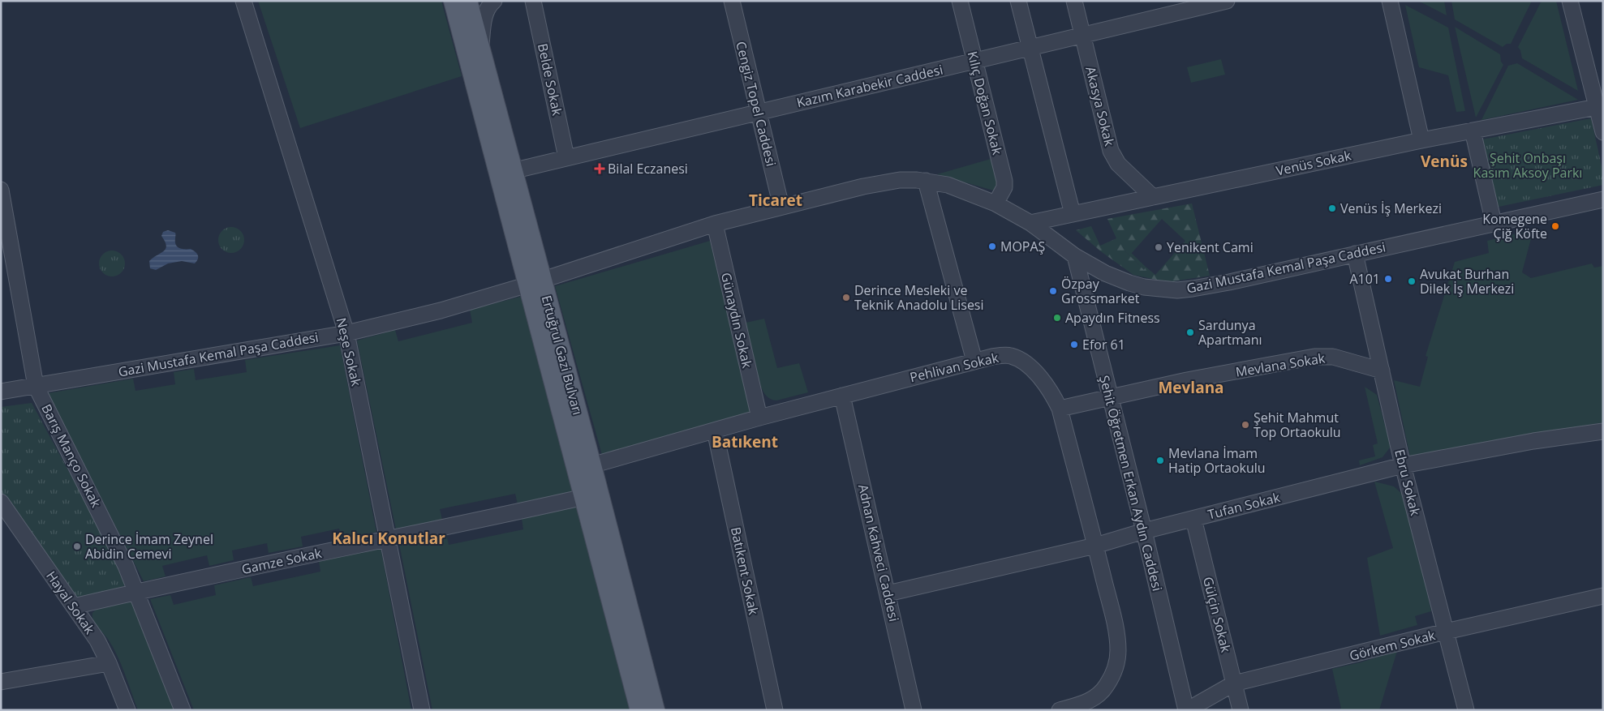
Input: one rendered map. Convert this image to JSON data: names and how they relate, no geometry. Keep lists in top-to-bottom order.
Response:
{
  "streets": {
    "main road": ["Ertuğrul Gazi Bulvarı"],
    "street": [
      "Belde Sokak",
      "Kazım Karabekir Caddesi",
      "Kılıç Doğan Sokak",
      "Cengiz Topel Caddesi",
      "Akasya Sokak",
      "Venüs Sokak",
      "Gazi Mustafa Kemal Paşa Caddesi",
      "Günaydın Sokak",
      "Neşe Sokak",
      "Mevlana Sokak",
      "Pehlivan Sokak",
      "Barış Manço Sokak",
      "Ebru Sokak",
      "Şehit Öğretmen Erkan Aydın Caddesi",
      "Tufan Sokak",
      "Adnan Kahveci Caddesi",
      "Gamze Sokak",
      "Batıkent Sokak",
      "Hayal Sokak",
      "Gülçin Sokak",
      "Görkem Sokak"
    ]
  },
  "crossings": [
    ["Belde Sokak", "Kazım Karabekir Caddesi"],
    ["Kazım Karabekir Caddesi", "Kılıç Doğan Sokak"],
    ["Kazım Karabekir Caddesi", "Cengiz Topel Caddesi"],
    ["Kazım Karabekir Caddesi", "Akasya Sokak"],
    ["Kazım Karabekir Caddesi", "Ertuğrul Gazi Bulvarı"],
    ["Kılıç Doğan Sokak", "Gazi Mustafa Kemal Paşa Caddesi"],
    ["Cengiz Topel Caddesi", "Gazi Mustafa Kemal Paşa Caddesi"],
    ["Akasya Sokak", "Venüs Sokak"],
    ["Venüs Sokak", "Gazi Mustafa Kemal Paşa Caddesi"],
    ["Gazi Mustafa Kemal Paşa Caddesi", "Günaydın Sokak"],
    ["Gazi Mustafa Kemal Paşa Caddesi", "Neşe Sokak"],
    ["Gazi Mustafa Kemal Paşa Caddesi", "Ertuğrul Gazi Bulvarı"],
    ["Gazi Mustafa Kemal Paşa Caddesi", "Barış Manço Sokak"],
    ["Gazi Mustafa Kemal Paşa Caddesi", "Ebru Sokak"],
    ["Gazi Mustafa Kemal Paşa Caddesi", "Şehit Öğretmen Erkan Aydın Caddesi"],
    ["Günaydın Sokak", "Pehlivan Sokak"],
    ["Neşe Sokak", "Gamze Sokak"],
    ["Ertuğrul Gazi Bulvarı", "Pehlivan Sokak"],
    ["Ertuğrul Gazi Bulvarı", "Gamze Sokak"],
    ["Mevlana Sokak", "Pehlivan Sokak"],
    ["Mevlana Sokak", "Ebru Sokak"],
    ["Mevlana Sokak", "Şehit Öğretmen Erkan Aydın Caddesi"],
    ["Pehlivan Sokak", "Tufan Sokak"],
    ["Pehlivan Sokak", "Adnan Kahveci Caddesi"],
    ["Pehlivan Sokak", "Batıkent Sokak"],
    ["Barış Manço Sokak", "Gamze Sokak"],
    ["Ebru Sokak", "Tufan Sokak"],
    ["Ebru Sokak", "Görkem Sokak"],
    ["Şehit Öğretmen Erkan Aydın Caddesi", "Tufan Sokak"],
    ["Şehit Öğretmen Erkan Aydın Caddesi", "Görkem Sokak"],
    ["Tufan Sokak", "Adnan Kahveci Caddesi"],
    ["Tufan Sokak", "Gülçin Sokak"],
    ["Gamze Sokak", "Hayal Sokak"],
    ["Gülçin Sokak", "Görkem Sokak"]
  ],
  "districts": [
    "Venüs",
    "Ticaret",
    "Mevlana",
    "Batıkent",
    "Kalıcı Konutlar"
  ],
  "parks": ["Şehit Onbaşı Kasım Aksoy Parkı"],
  "places": {
    "health": ["Bilal Eczanesi"],
    "other": [
      "Venüs İş Merkezi",
      "Komegene Çiğ Köfte",
      "MOPAŞ",
      "Yenikent Cami",
      "A101",
      "Avukat Burhan Dilek İş Merkezi",
      "Özpay Grossmarket",
      "Derince Mesleki ve Teknik Anadolu Lisesi",
      "Apaydın Fitness",
      "Sardunya Apartmanı",
      "Efor 61",
      "Şehit Mahmut Top Ortaokulu",
      "Mevlana İmam Hatip Ortaokulu",
      "Derince İmam Zeynel Abidin Cemevi"
    ]
  }
}
